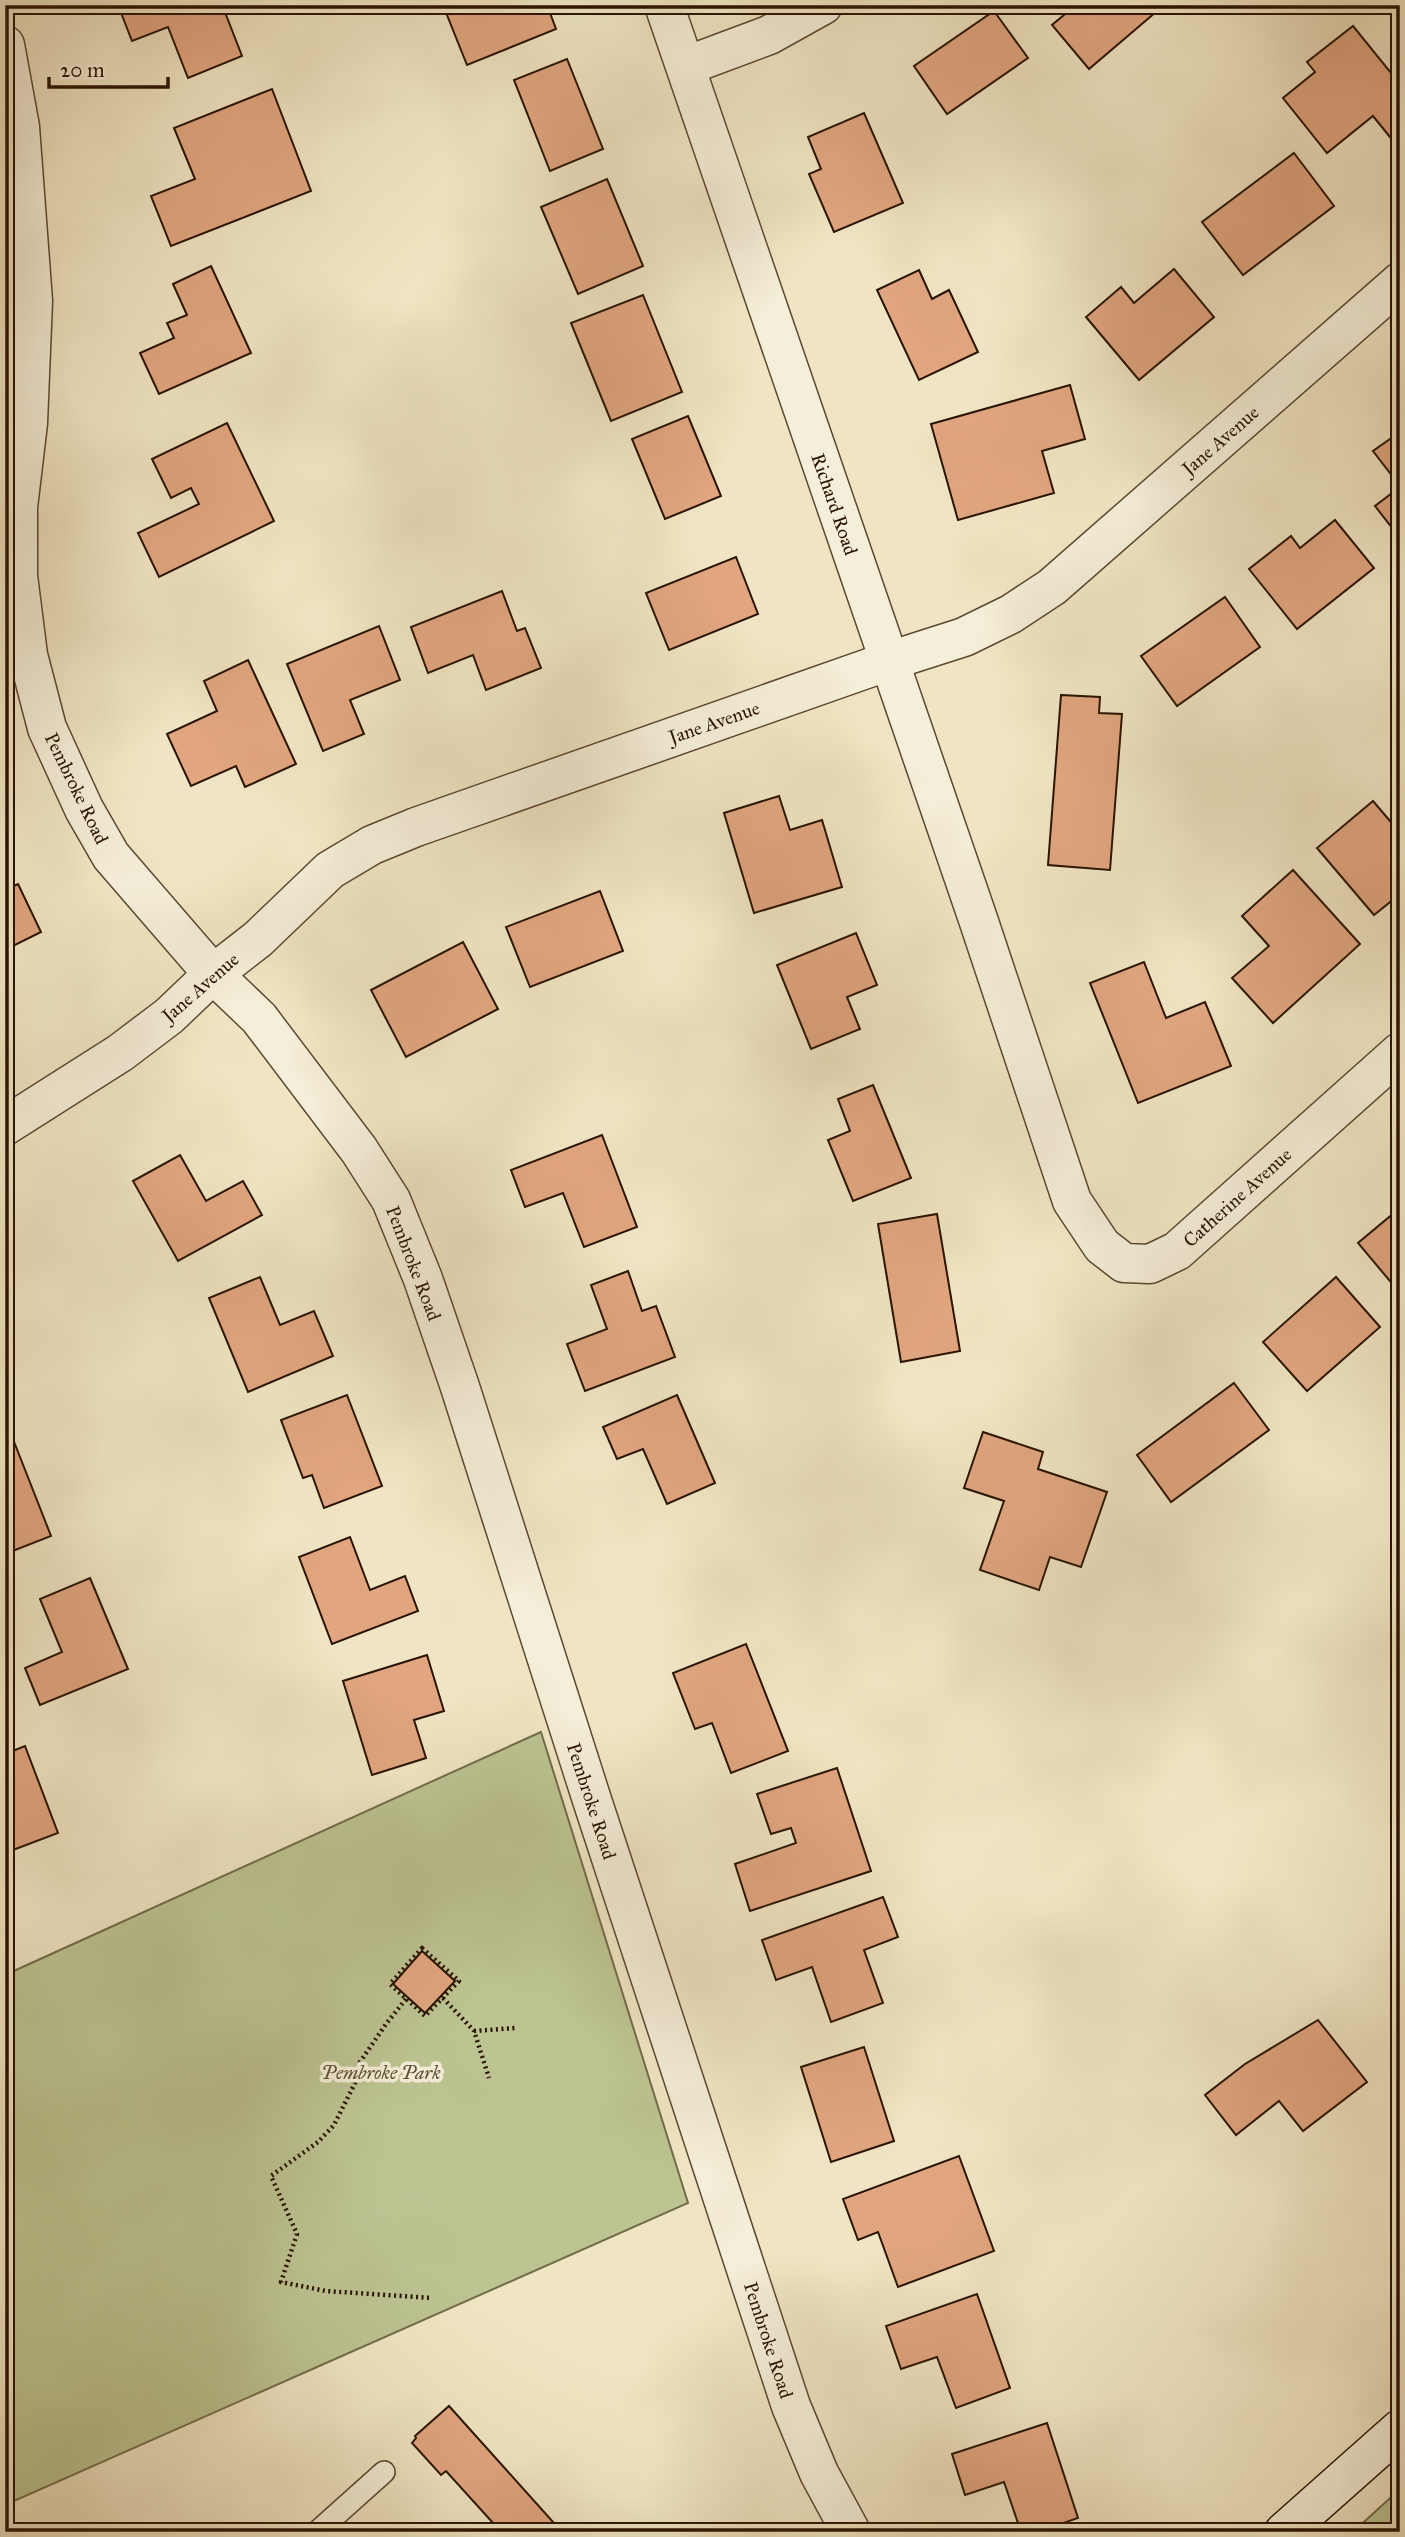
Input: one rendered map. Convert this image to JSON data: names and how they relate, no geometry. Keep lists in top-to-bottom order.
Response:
{
  "streets": {
    "street": [
      "Jane Avenue",
      "Richard Road",
      "Pembroke Road",
      "Catherine Avenue"
    ]
  },
  "crossings": [
    ["Jane Avenue", "Richard Road"],
    ["Jane Avenue", "Pembroke Road"],
    ["Richard Road", "Catherine Avenue"]
  ],
  "parks": ["Pembroke Park"],
  "scale_bar": "20 m"
}
